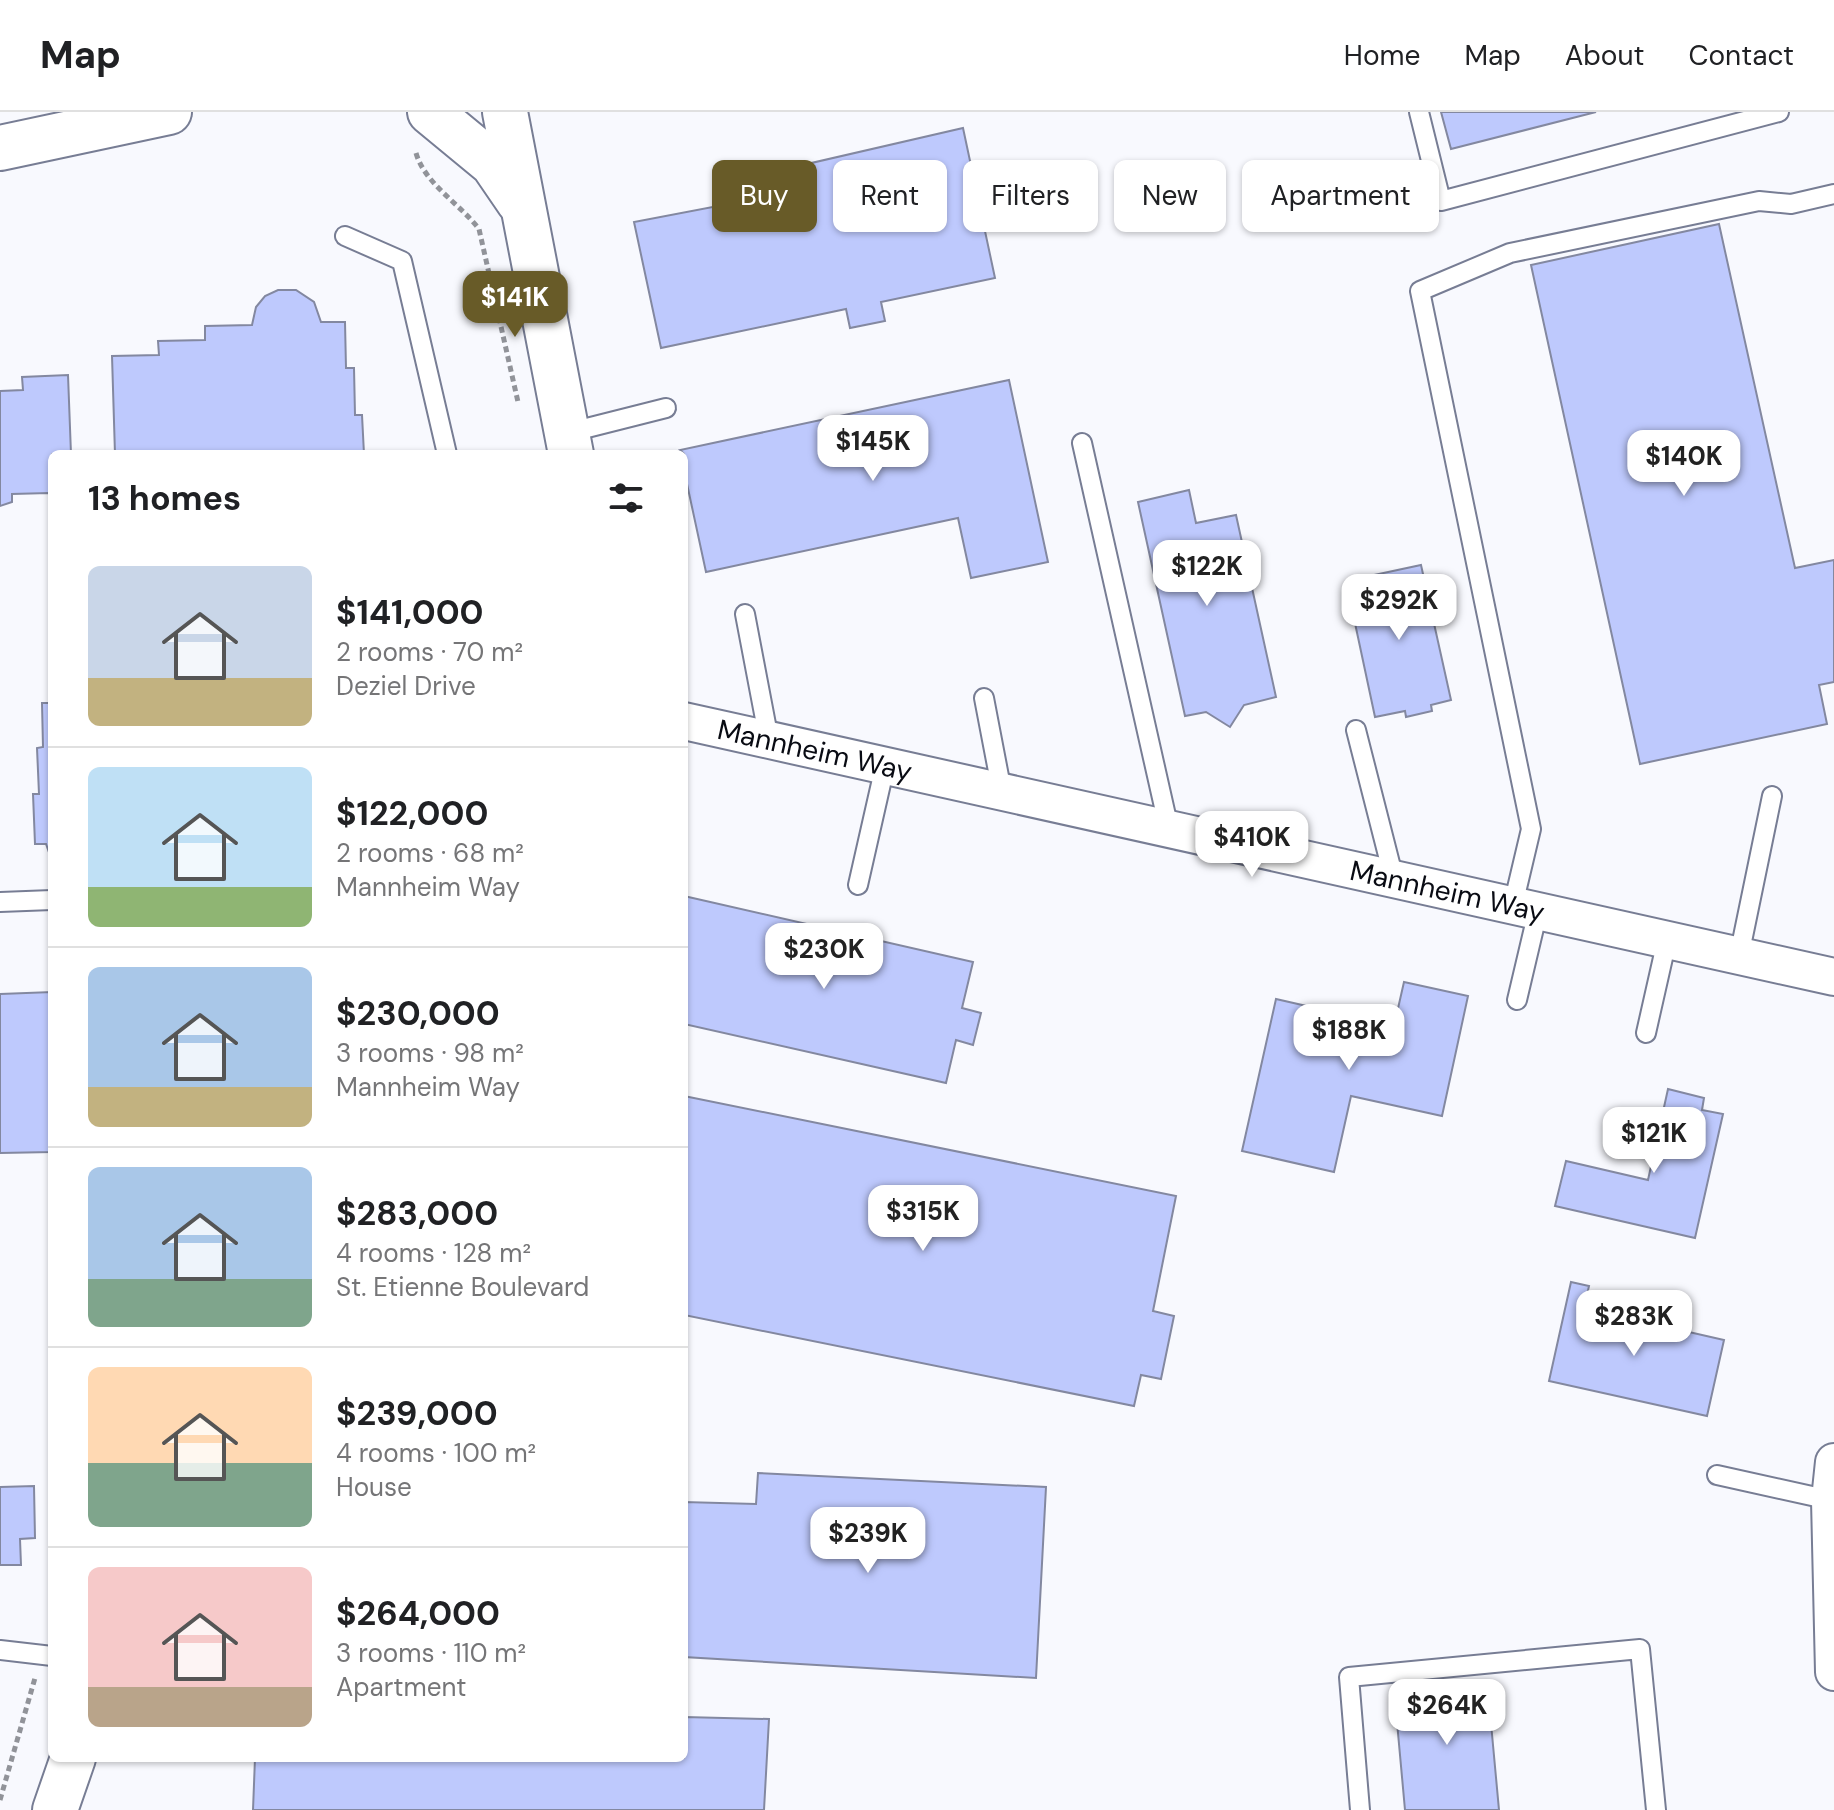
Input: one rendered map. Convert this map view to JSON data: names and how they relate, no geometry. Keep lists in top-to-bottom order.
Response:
{
  "streets": {
    "street": ["Mannheim Way"]
  },
  "page": {
    "header": "Map",
    "nav": [
      "Home",
      "Map",
      "About",
      "Contact"
    ],
    "chip": [
      "Buy",
      "Rent",
      "Filters",
      "New",
      "Apartment"
    ],
    "price": [
      "$141K",
      "$145K",
      "$140K",
      "$122K",
      "$292K",
      "$410K",
      "$230K",
      "$188K",
      "$121K",
      "$315K",
      "$283K",
      "$239K",
      "$264K"
    ],
    "heading": "13 homes",
    "list": [
      {
        "name": "$141,000",
        "note": "2 rooms · 70 m² · Deziel Drive"
      },
      {
        "name": "$122,000",
        "note": "2 rooms · 68 m² · Mannheim Way"
      },
      {
        "name": "$230,000",
        "note": "3 rooms · 98 m² · Mannheim Way"
      },
      {
        "name": "$283,000",
        "note": "4 rooms · 128 m² · St. Etienne Boulevard"
      },
      {
        "name": "$239,000",
        "note": "4 rooms · 100 m² · House"
      },
      {
        "name": "$264,000",
        "note": "3 rooms · 110 m² · Apartment"
      }
    ]
  }
}
